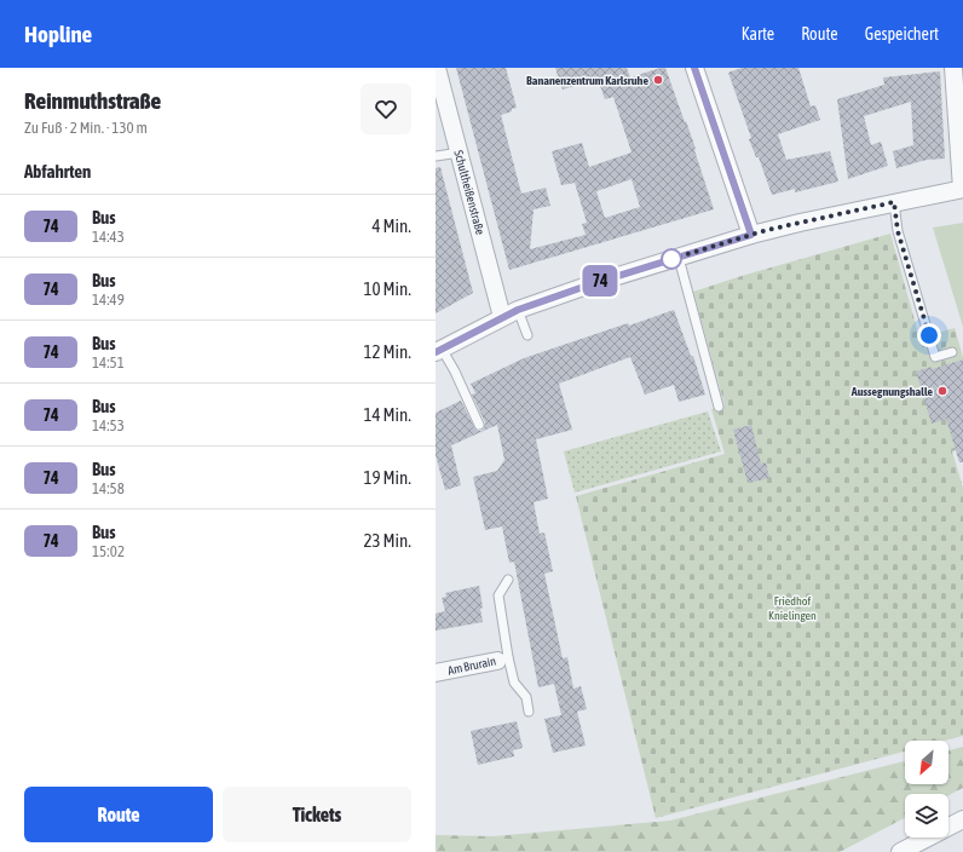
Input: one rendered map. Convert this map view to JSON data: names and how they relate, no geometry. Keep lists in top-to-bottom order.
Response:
{
  "streets": {
    "street": ["Schultheißenstraße", "Am Brurain"]
  },
  "parks": ["Friedhof Knielingen"],
  "places": ["Bananenzentrum Karlsruhe", "Aussegnungshalle"],
  "lines": ["bus line 74"],
  "north": "bottom left",
  "page": {
    "header": "Hopline",
    "nav": ["Karte", "Route", "Gespeichert"],
    "heading": [
      ["Reinmuthstraße", "Zu Fuß · 2 Min. · 130 m"],
      "Abfahrten"
    ],
    "on_map": "74",
    "list": [
      {
        "mark": "74",
        "name": "Bus",
        "note": "14:43",
        "value": "4 Min."
      },
      {
        "mark": "74",
        "name": "Bus",
        "note": "14:49",
        "value": "10 Min."
      },
      {
        "mark": "74",
        "name": "Bus",
        "note": "14:51",
        "value": "12 Min."
      },
      {
        "mark": "74",
        "name": "Bus",
        "note": "14:53",
        "value": "14 Min."
      },
      {
        "mark": "74",
        "name": "Bus",
        "note": "14:58",
        "value": "19 Min."
      },
      {
        "mark": "74",
        "name": "Bus",
        "note": "15:02",
        "value": "23 Min."
      }
    ],
    "buttons": ["Route", "Tickets"]
  }
}
